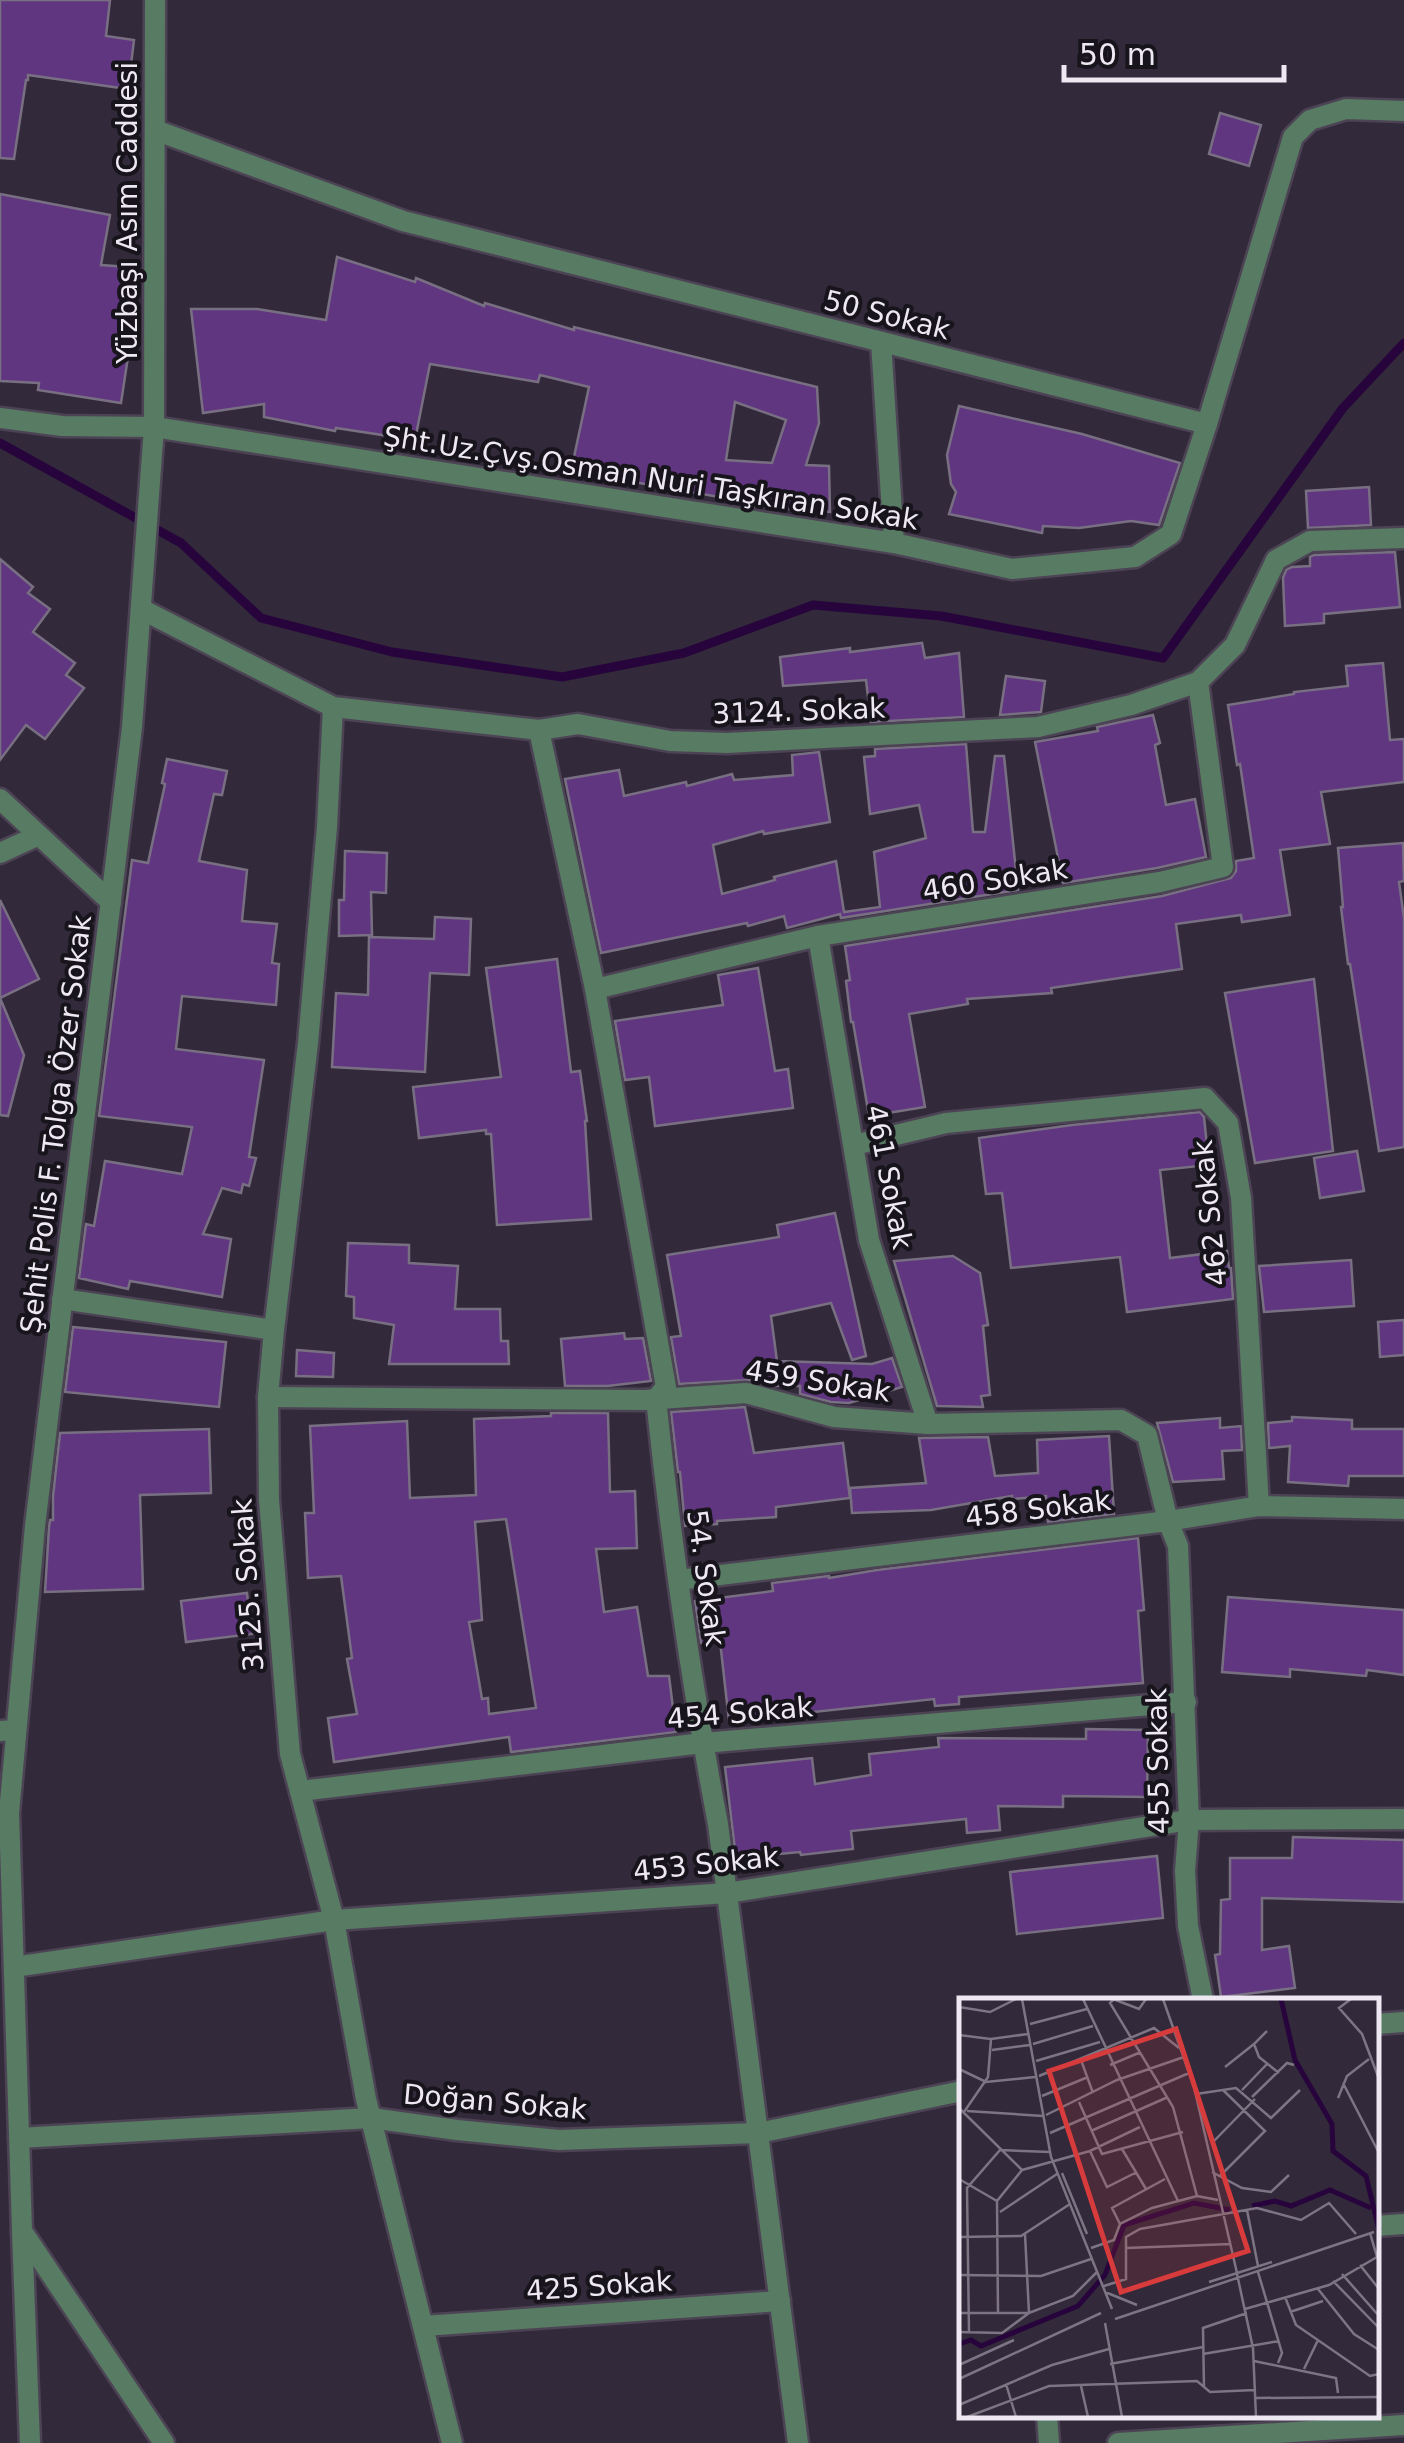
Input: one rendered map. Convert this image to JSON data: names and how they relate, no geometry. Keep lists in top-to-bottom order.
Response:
{
  "streets": {
    "street": [
      "Yüzbaşı Asım Caddesi",
      "50 Sokak",
      "Şht.Uz.Çvş.Osman Nuri Taşkıran Sokak",
      "3124. Sokak",
      "460 Sokak",
      "Şehit Polis F. Tolga Özer Sokak",
      "461 Sokak",
      "462 Sokak",
      "459 Sokak",
      "458 Sokak",
      "54. Sokak",
      "3125. Sokak",
      "454 Sokak",
      "455 Sokak",
      "453 Sokak",
      "Doğan Sokak",
      "425 Sokak"
    ]
  },
  "crossings": [
    ["Yüzbaşı Asım Caddesi", "50 Sokak"],
    ["Yüzbaşı Asım Caddesi", "Şht.Uz.Çvş.Osman Nuri Taşkıran Sokak"],
    ["Yüzbaşı Asım Caddesi", "Şehit Polis F. Tolga Özer Sokak"],
    ["50 Sokak", "Şht.Uz.Çvş.Osman Nuri Taşkıran Sokak"],
    ["Şht.Uz.Çvş.Osman Nuri Taşkıran Sokak", "Şehit Polis F. Tolga Özer Sokak"],
    ["3124. Sokak", "460 Sokak"],
    ["3124. Sokak", "Şehit Polis F. Tolga Özer Sokak"],
    ["3124. Sokak", "54. Sokak"],
    ["3124. Sokak", "3125. Sokak"],
    ["460 Sokak", "461 Sokak"],
    ["460 Sokak", "54. Sokak"],
    ["Şehit Polis F. Tolga Özer Sokak", "453 Sokak"],
    ["Şehit Polis F. Tolga Özer Sokak", "Doğan Sokak"],
    ["461 Sokak", "462 Sokak"],
    ["461 Sokak", "459 Sokak"],
    ["462 Sokak", "458 Sokak"],
    ["459 Sokak", "458 Sokak"],
    ["459 Sokak", "54. Sokak"],
    ["459 Sokak", "3125. Sokak"],
    ["459 Sokak", "455 Sokak"],
    ["458 Sokak", "54. Sokak"],
    ["458 Sokak", "455 Sokak"],
    ["54. Sokak", "454 Sokak"],
    ["54. Sokak", "453 Sokak"],
    ["54. Sokak", "Doğan Sokak"],
    ["54. Sokak", "425 Sokak"],
    ["3125. Sokak", "454 Sokak"],
    ["3125. Sokak", "453 Sokak"],
    ["3125. Sokak", "Doğan Sokak"],
    ["3125. Sokak", "425 Sokak"],
    ["454 Sokak", "455 Sokak"],
    ["455 Sokak", "453 Sokak"]
  ],
  "scale_bar": "50 m"
}
